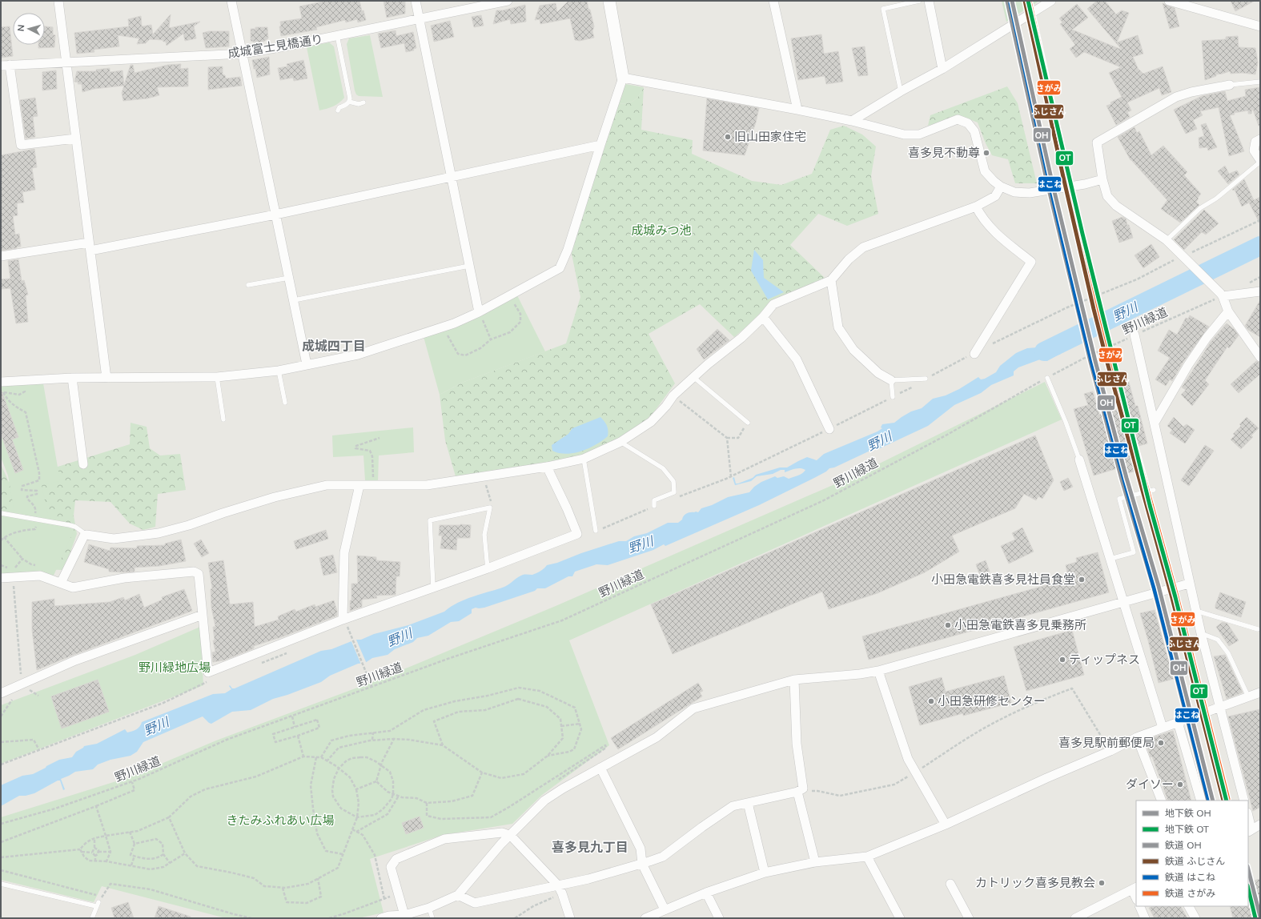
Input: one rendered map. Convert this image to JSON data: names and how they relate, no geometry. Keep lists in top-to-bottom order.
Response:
{
  "streets": {
    "street": ["成城富士見橋通り"],
    "path": ["野川緑道"]
  },
  "districts": ["成城四丁目", "喜多見九丁目"],
  "water": ["野川"],
  "parks": ["成城みつ池", "野川緑地広場", "きたみふれあい広場"],
  "places": [
    "旧山田家住宅",
    "喜多見不動尊",
    "小田急電鉄喜多見社員食堂",
    "小田急電鉄喜多見乗務所",
    "ティップネス",
    "小田急研修センター",
    "喜多見駅前郵便局",
    "ダイソー",
    "カトリック喜多見教会"
  ],
  "lines": [
    "metro line OH",
    "metro line OT",
    "rail line ふじさん",
    "rail line さがみ",
    "rail line OH",
    "rail line はこね"
  ],
  "legend": [
    "地下鉄 OH",
    "地下鉄 OT",
    "鉄道 OH",
    "鉄道 ふじさん",
    "鉄道 はこね",
    "鉄道 さがみ"
  ],
  "north": "left"
}
